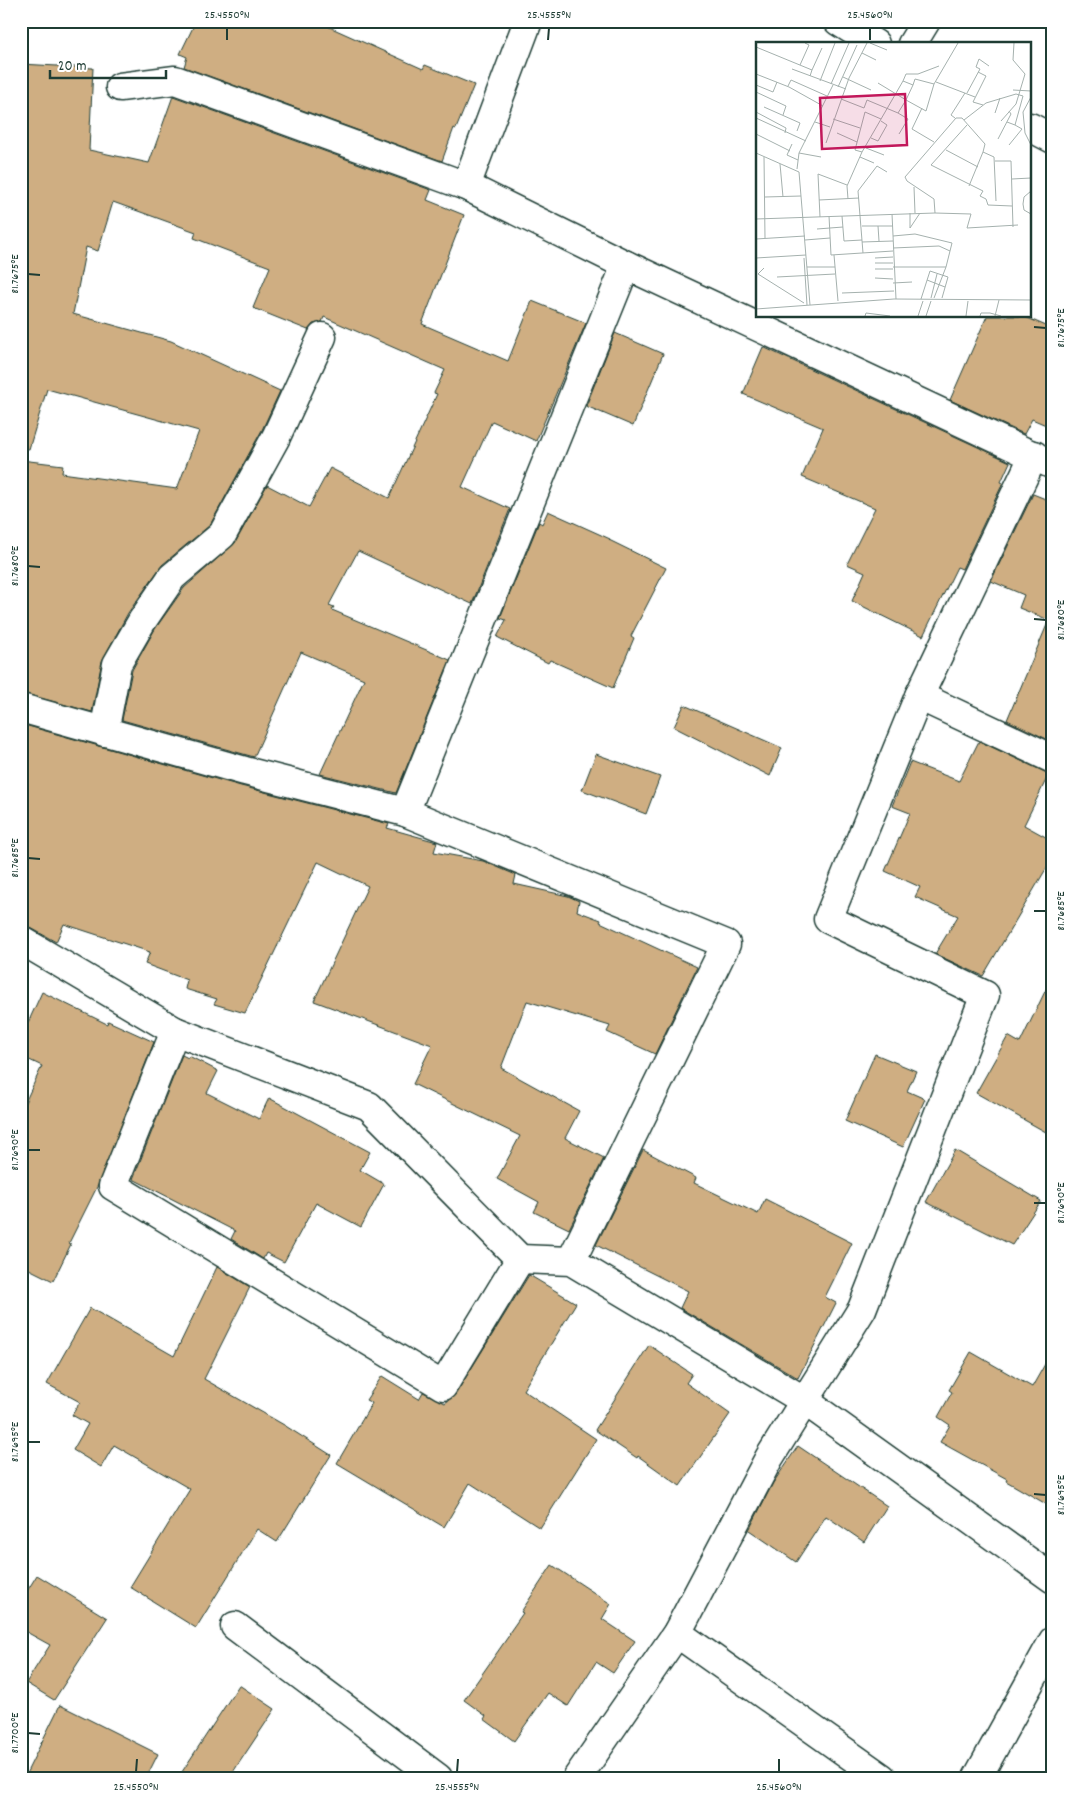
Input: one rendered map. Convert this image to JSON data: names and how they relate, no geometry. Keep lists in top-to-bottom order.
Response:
{
  "scale_bar": "20 m",
  "coordinates": [
    "25.4550°N",
    "25.4555°N",
    "25.4560°N",
    "81.7675°E",
    "81.7680°E",
    "81.7685°E",
    "81.7690°E",
    "81.7695°E",
    "81.7700°E"
  ]
}
